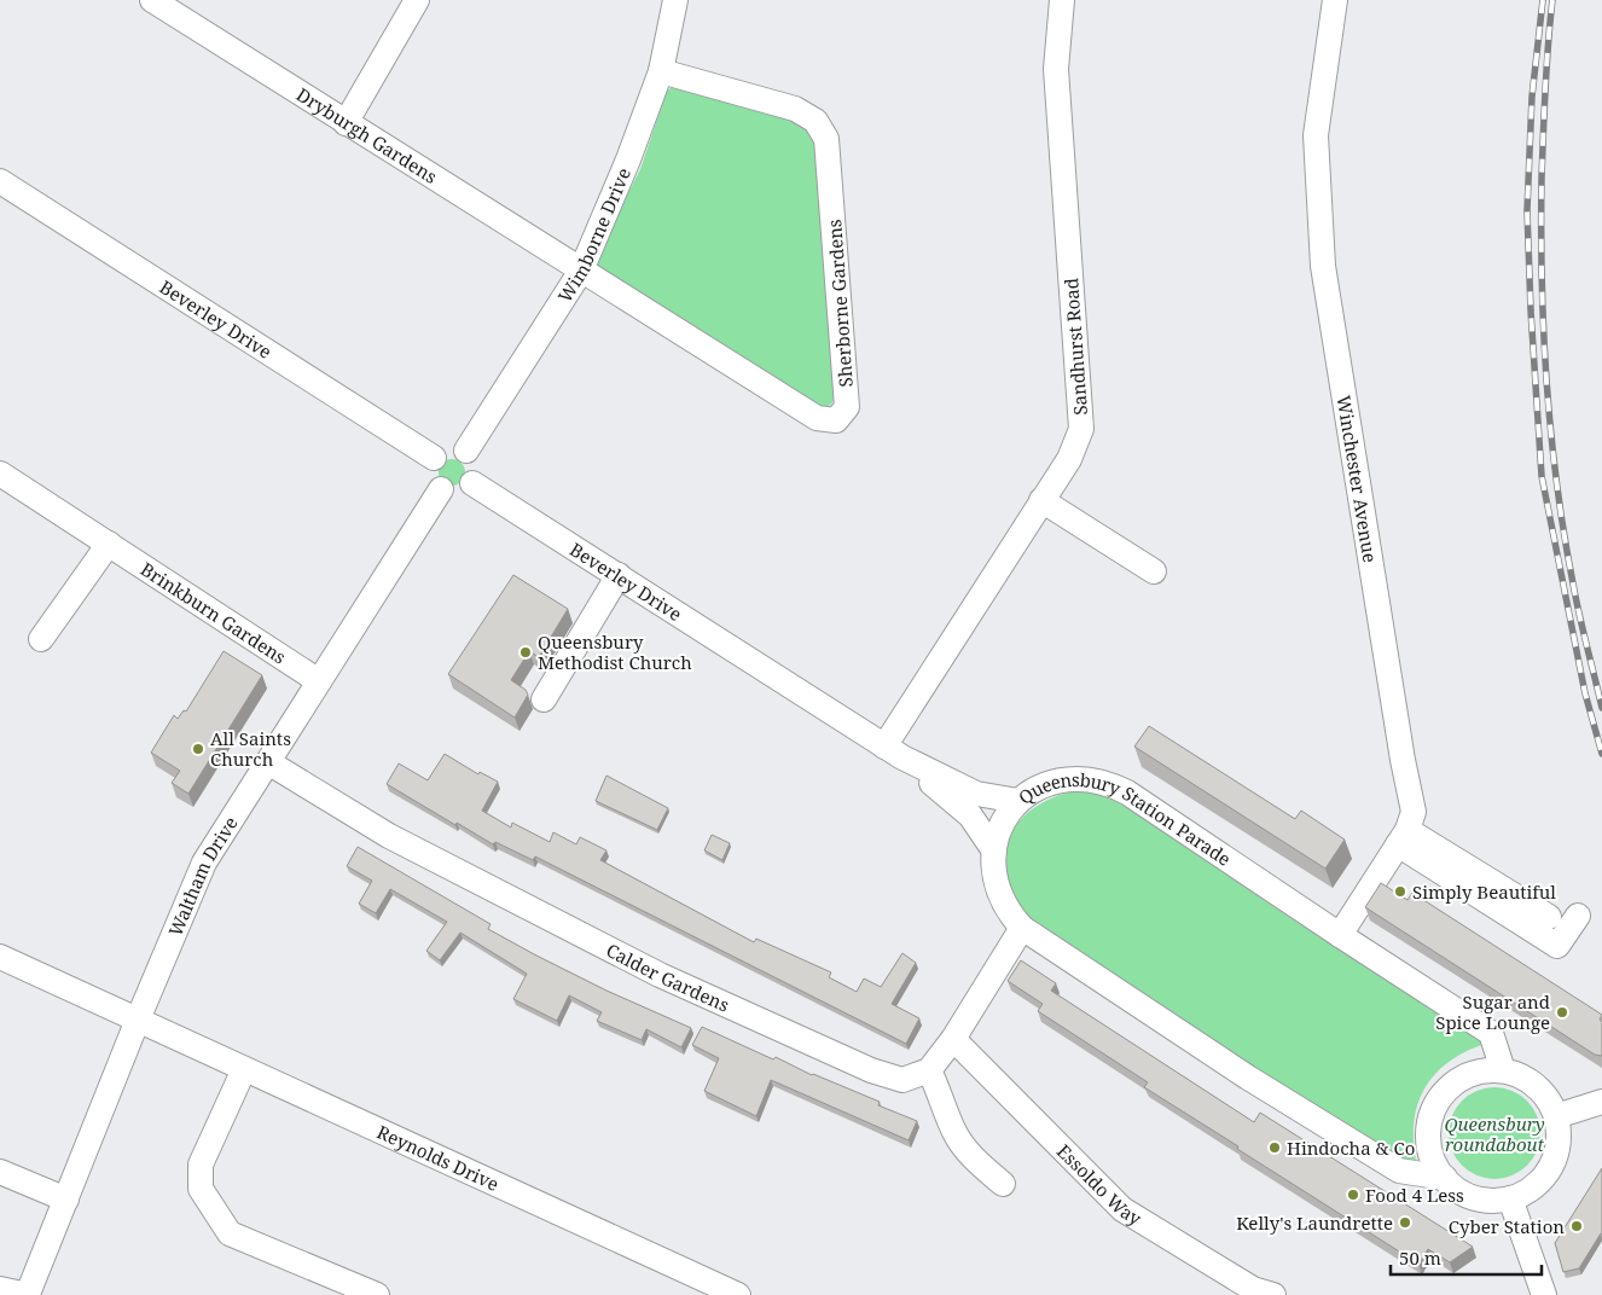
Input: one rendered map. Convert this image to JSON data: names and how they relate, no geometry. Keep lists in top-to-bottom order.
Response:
{
  "streets": {
    "street": [
      "Dryburgh Gardens",
      "Wimborne Drive",
      "Sherborne Gardens",
      "Beverley Drive",
      "Sandhurst Road",
      "Winchester Avenue",
      "Brinkburn Gardens",
      "Queensbury Station Parade",
      "Waltham Drive",
      "Calder Gardens",
      "Reynolds Drive",
      "Essoldo Way"
    ]
  },
  "crossings": [
    ["Dryburgh Gardens", "Wimborne Drive"],
    ["Dryburgh Gardens", "Sherborne Gardens"],
    ["Wimborne Drive", "Sherborne Gardens"],
    ["Wimborne Drive", "Beverley Drive"],
    ["Wimborne Drive", "Waltham Drive"],
    ["Beverley Drive", "Sandhurst Road"],
    ["Beverley Drive", "Queensbury Station Parade"],
    ["Beverley Drive", "Waltham Drive"],
    ["Winchester Avenue", "Queensbury Station Parade"],
    ["Brinkburn Gardens", "Waltham Drive"],
    ["Waltham Drive", "Calder Gardens"],
    ["Waltham Drive", "Reynolds Drive"]
  ],
  "parks": ["Queensbury roundabout"],
  "places": [
    "Queensbury Methodist Church",
    "All Saints Church",
    "Simply Beautiful",
    "Sugar and Spice Lounge",
    "Hindocha & Co",
    "Food 4 Less",
    "Kelly's Laundrette",
    "Cyber Station"
  ],
  "scale_bar": "50 m"
}
